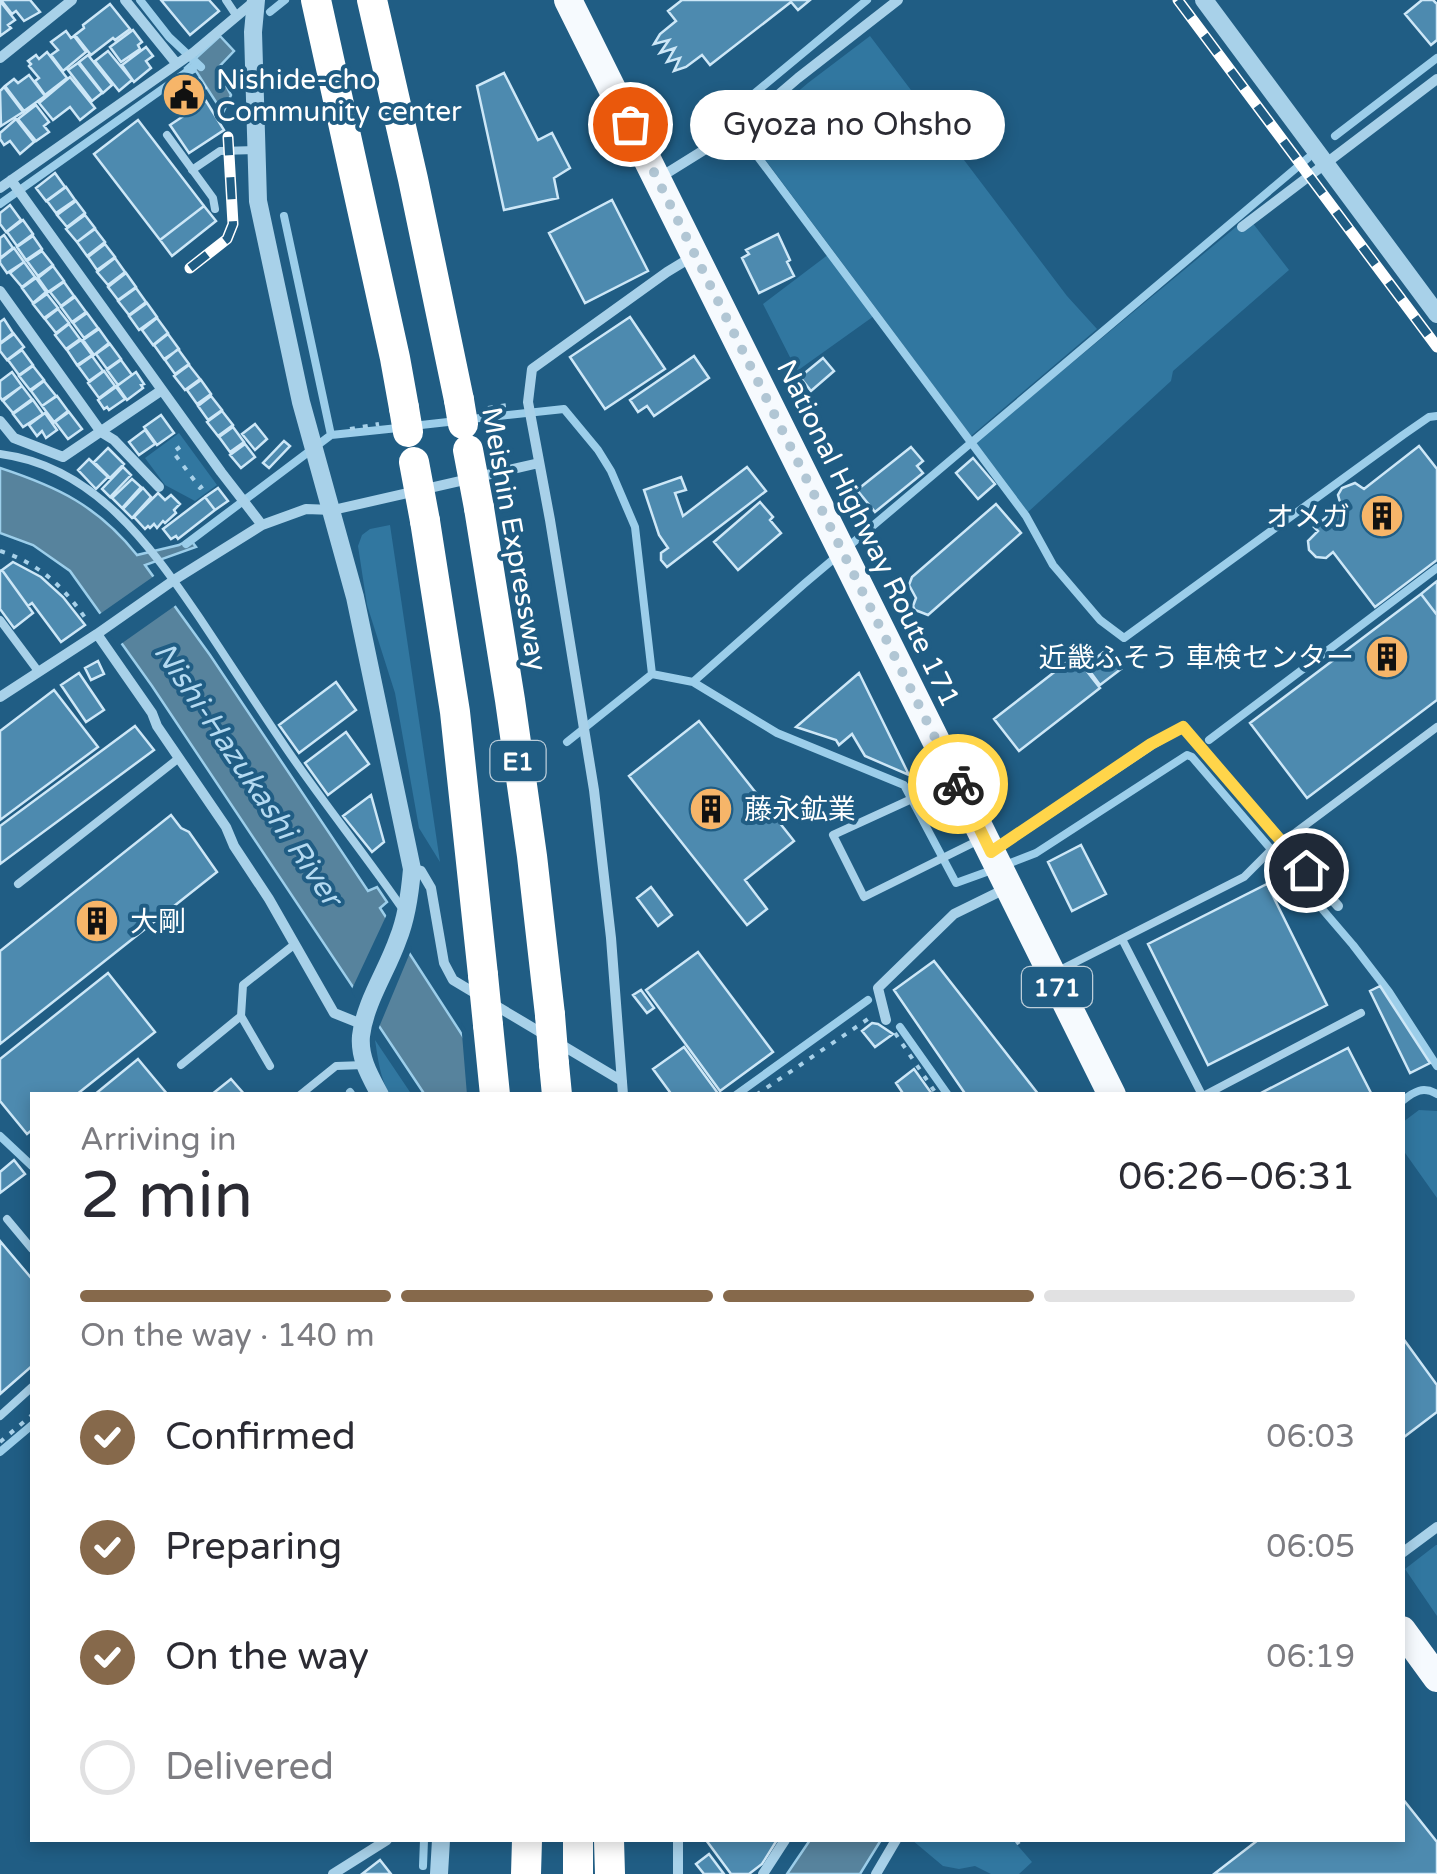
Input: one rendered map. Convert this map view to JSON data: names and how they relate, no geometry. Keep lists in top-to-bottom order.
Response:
{
  "streets": {
    "highway": [
      "National Highway Route 171",
      "Meishin Expressway",
      "E1",
      "171"
    ]
  },
  "water": ["Nishi-Hazukashi River"],
  "places": {
    "public building": ["Nishide-cho Community center"],
    "other": ["Gyoza no Ohsho"],
    "building": [
      "オメガ",
      "近畿ふそう 車検センター",
      "藤永鉱業",
      "大剛"
    ]
  },
  "page": {
    "bubble": "Gyoza no Ohsho",
    "heading": ["2 min", "Arriving in", "06:26–06:31"],
    "bar": "On the way · 140 m",
    "list": [
      ["Confirmed", "06:03"],
      ["Preparing", "06:05"],
      ["On the way", "06:19"],
      "Delivered"
    ]
  }
}
